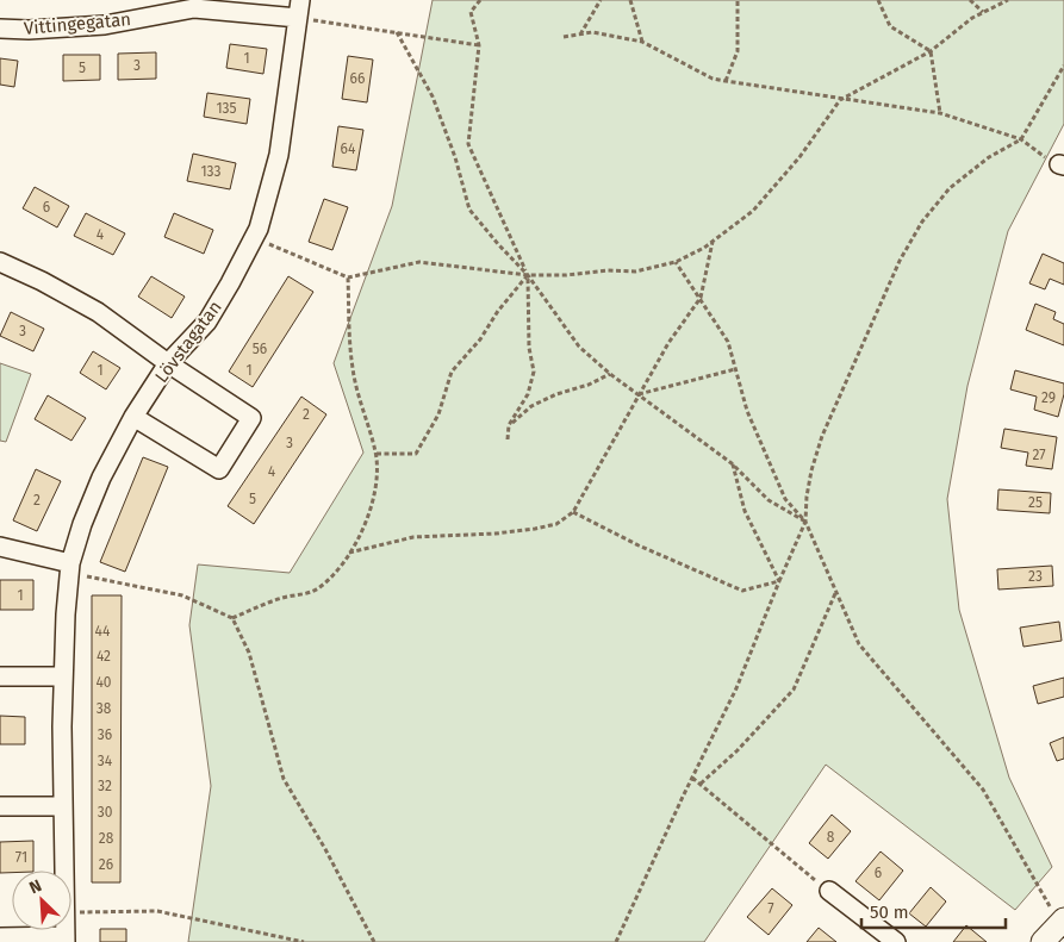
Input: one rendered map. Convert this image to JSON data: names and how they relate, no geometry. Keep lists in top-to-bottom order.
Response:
{
  "streets": {
    "street": ["Vittingegatan", "Lövstagatan"]
  },
  "crossings": [
    ["Vittingegatan", "Lövstagatan"]
  ],
  "house_numbers": [
    "1",
    "3",
    "5",
    "66",
    "135",
    "64",
    "133",
    "6",
    "4",
    "3",
    "56",
    "1",
    "1",
    "29",
    "2",
    "3",
    "27",
    "4",
    "5",
    "2",
    "25",
    "23",
    "1",
    "44",
    "42",
    "40",
    "38",
    "36",
    "34",
    "32",
    "30",
    "8",
    "28",
    "71",
    "26",
    "6",
    "7"
  ],
  "scale_bar": "50 m",
  "north": "top left"
}
